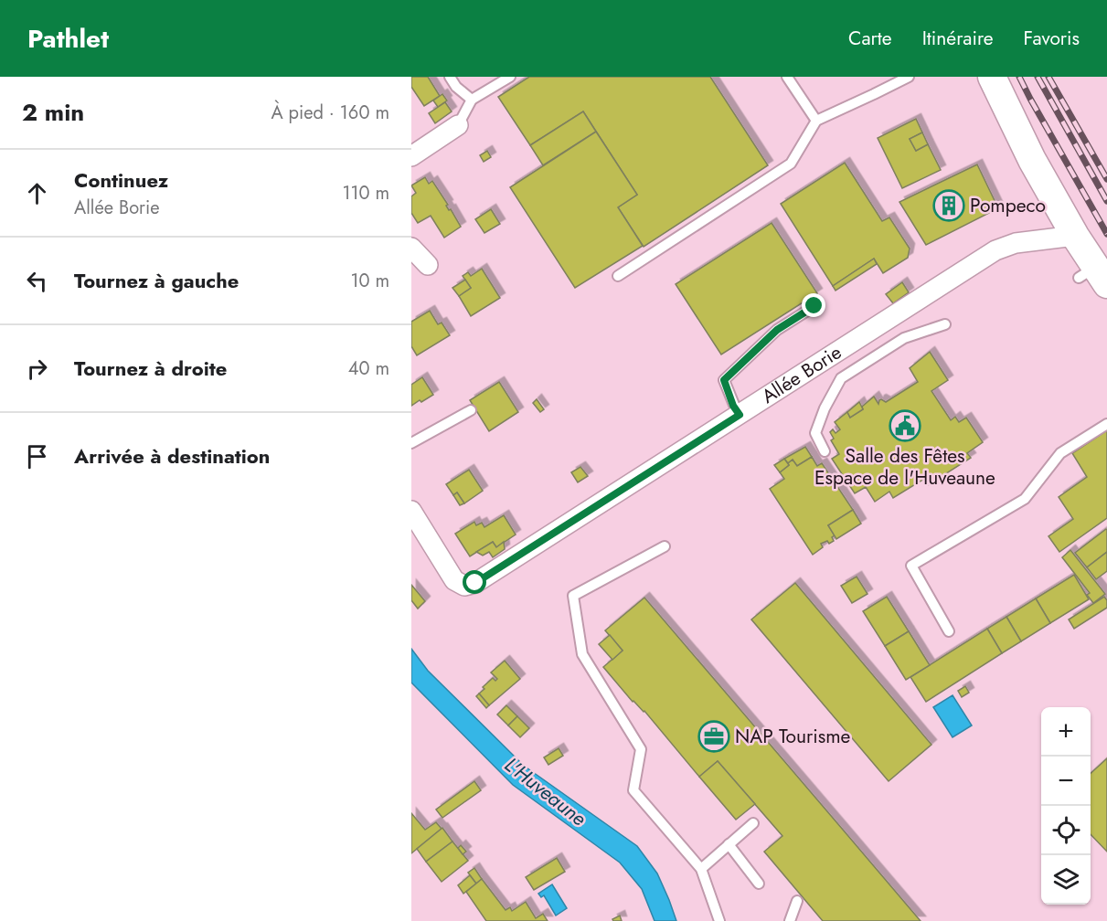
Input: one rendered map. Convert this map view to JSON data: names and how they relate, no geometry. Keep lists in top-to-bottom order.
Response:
{
  "streets": {
    "street": ["Allée Borie"]
  },
  "water": ["L'Huveaune"],
  "places": {
    "building": ["Pompeco"],
    "public building": ["Salle des Fêtes Espace de l'Huveaune"],
    "office": ["NAP Tourisme"]
  },
  "page": {
    "header": "Pathlet",
    "nav": ["Carte", "Itinéraire", "Favoris"],
    "heading": ["2 min", "À pied · 160 m"],
    "list": [
      ["Continuez", "Allée Borie", "110 m"],
      ["Tournez à gauche", "10 m"],
      ["Tournez à droite", "40 m"],
      "Arrivée à destination"
    ],
    "map_buttons": ["+", "−"]
  }
}
